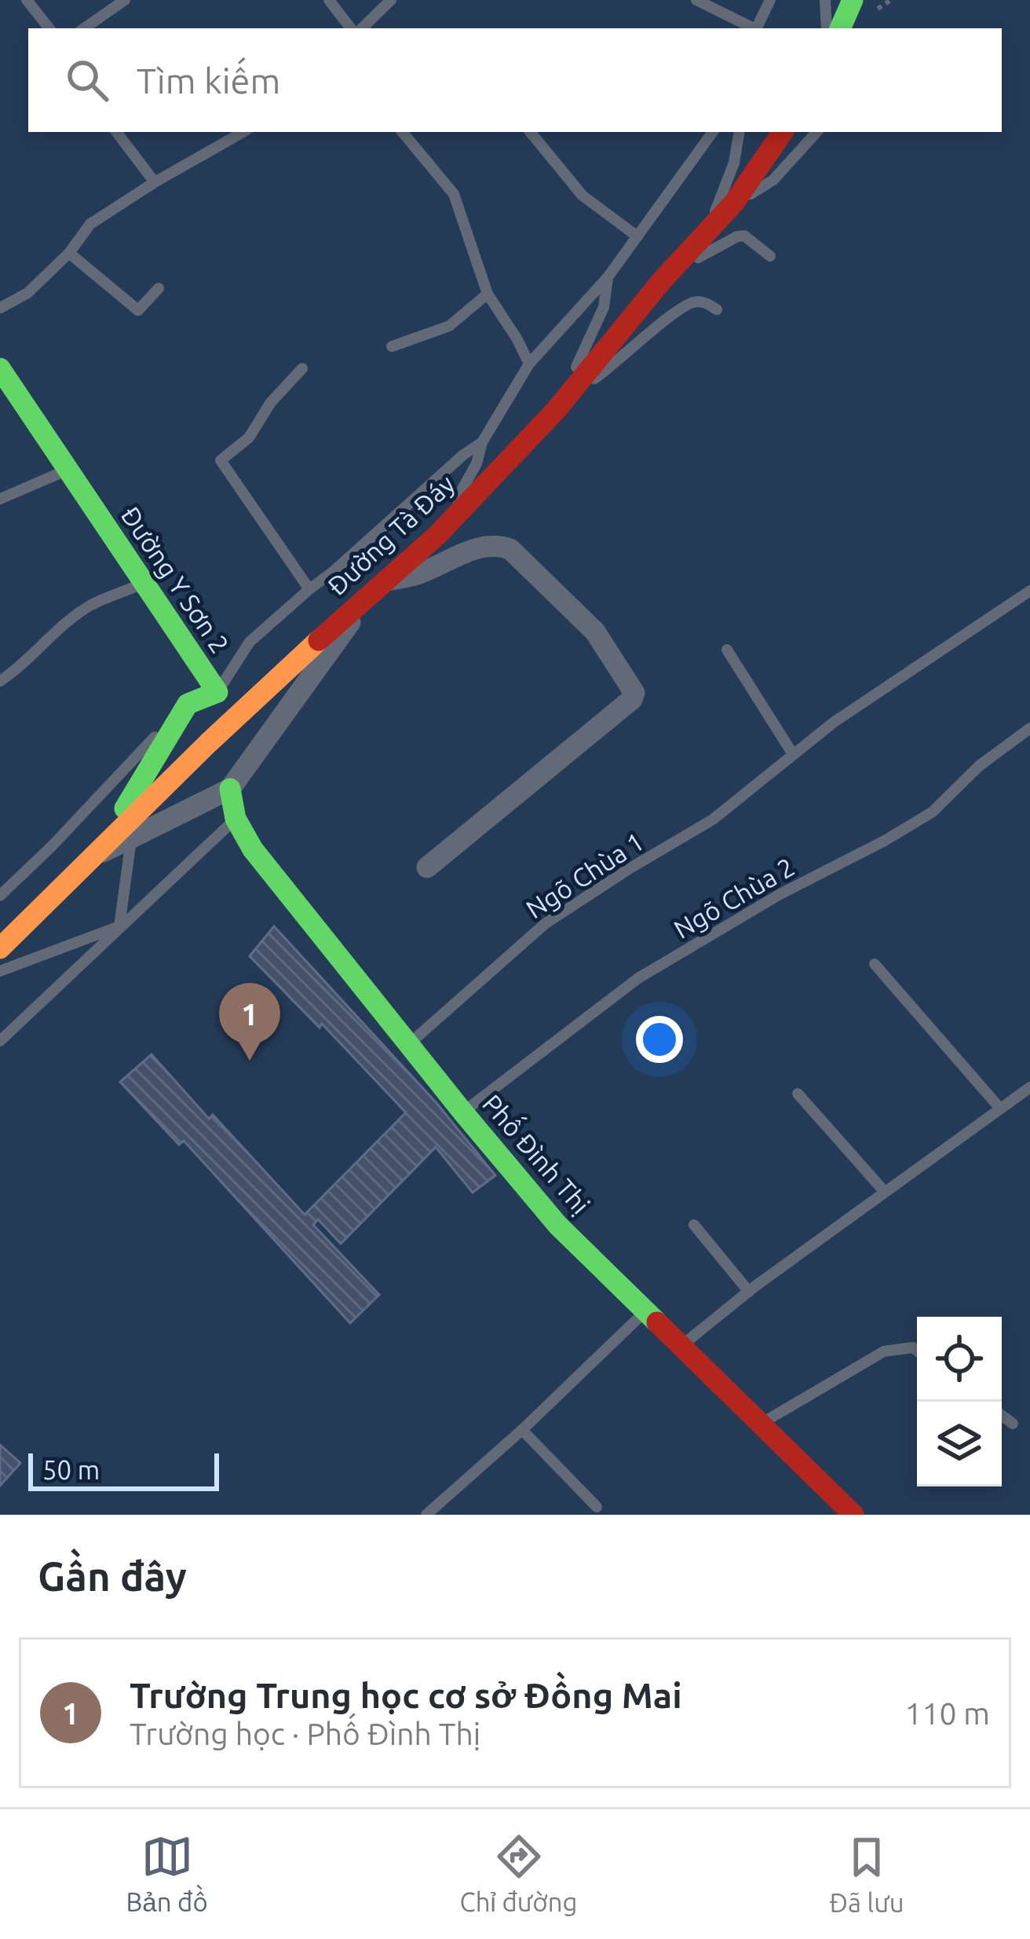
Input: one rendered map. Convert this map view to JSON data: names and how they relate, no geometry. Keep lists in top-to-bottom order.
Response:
{
  "streets": {
    "street": ["Đường Tà Đáy", "Đường Y Sơn 2", "Phố Đình Thị"],
    "lane": ["Ngõ Chùa 1", "Ngõ Chùa 2"]
  },
  "crossings": [
    ["Ngõ Chùa 1", "Phố Đình Thị"],
    ["Ngõ Chùa 2", "Phố Đình Thị"]
  ],
  "scale_bar": "50 m",
  "page": {
    "search": "Tìm kiếm",
    "pins": "1",
    "scale": "50 m",
    "heading": "Gần đây",
    "list": [
      {
        "mark": "1",
        "name": "Trường Trung học cơ sở Đồng Mai",
        "note": "Trường học · Phố Đình Thị",
        "value": "110 m"
      }
    ],
    "nav": ["Bản đồ", "Chỉ đường", "Đã lưu"]
  }
}
